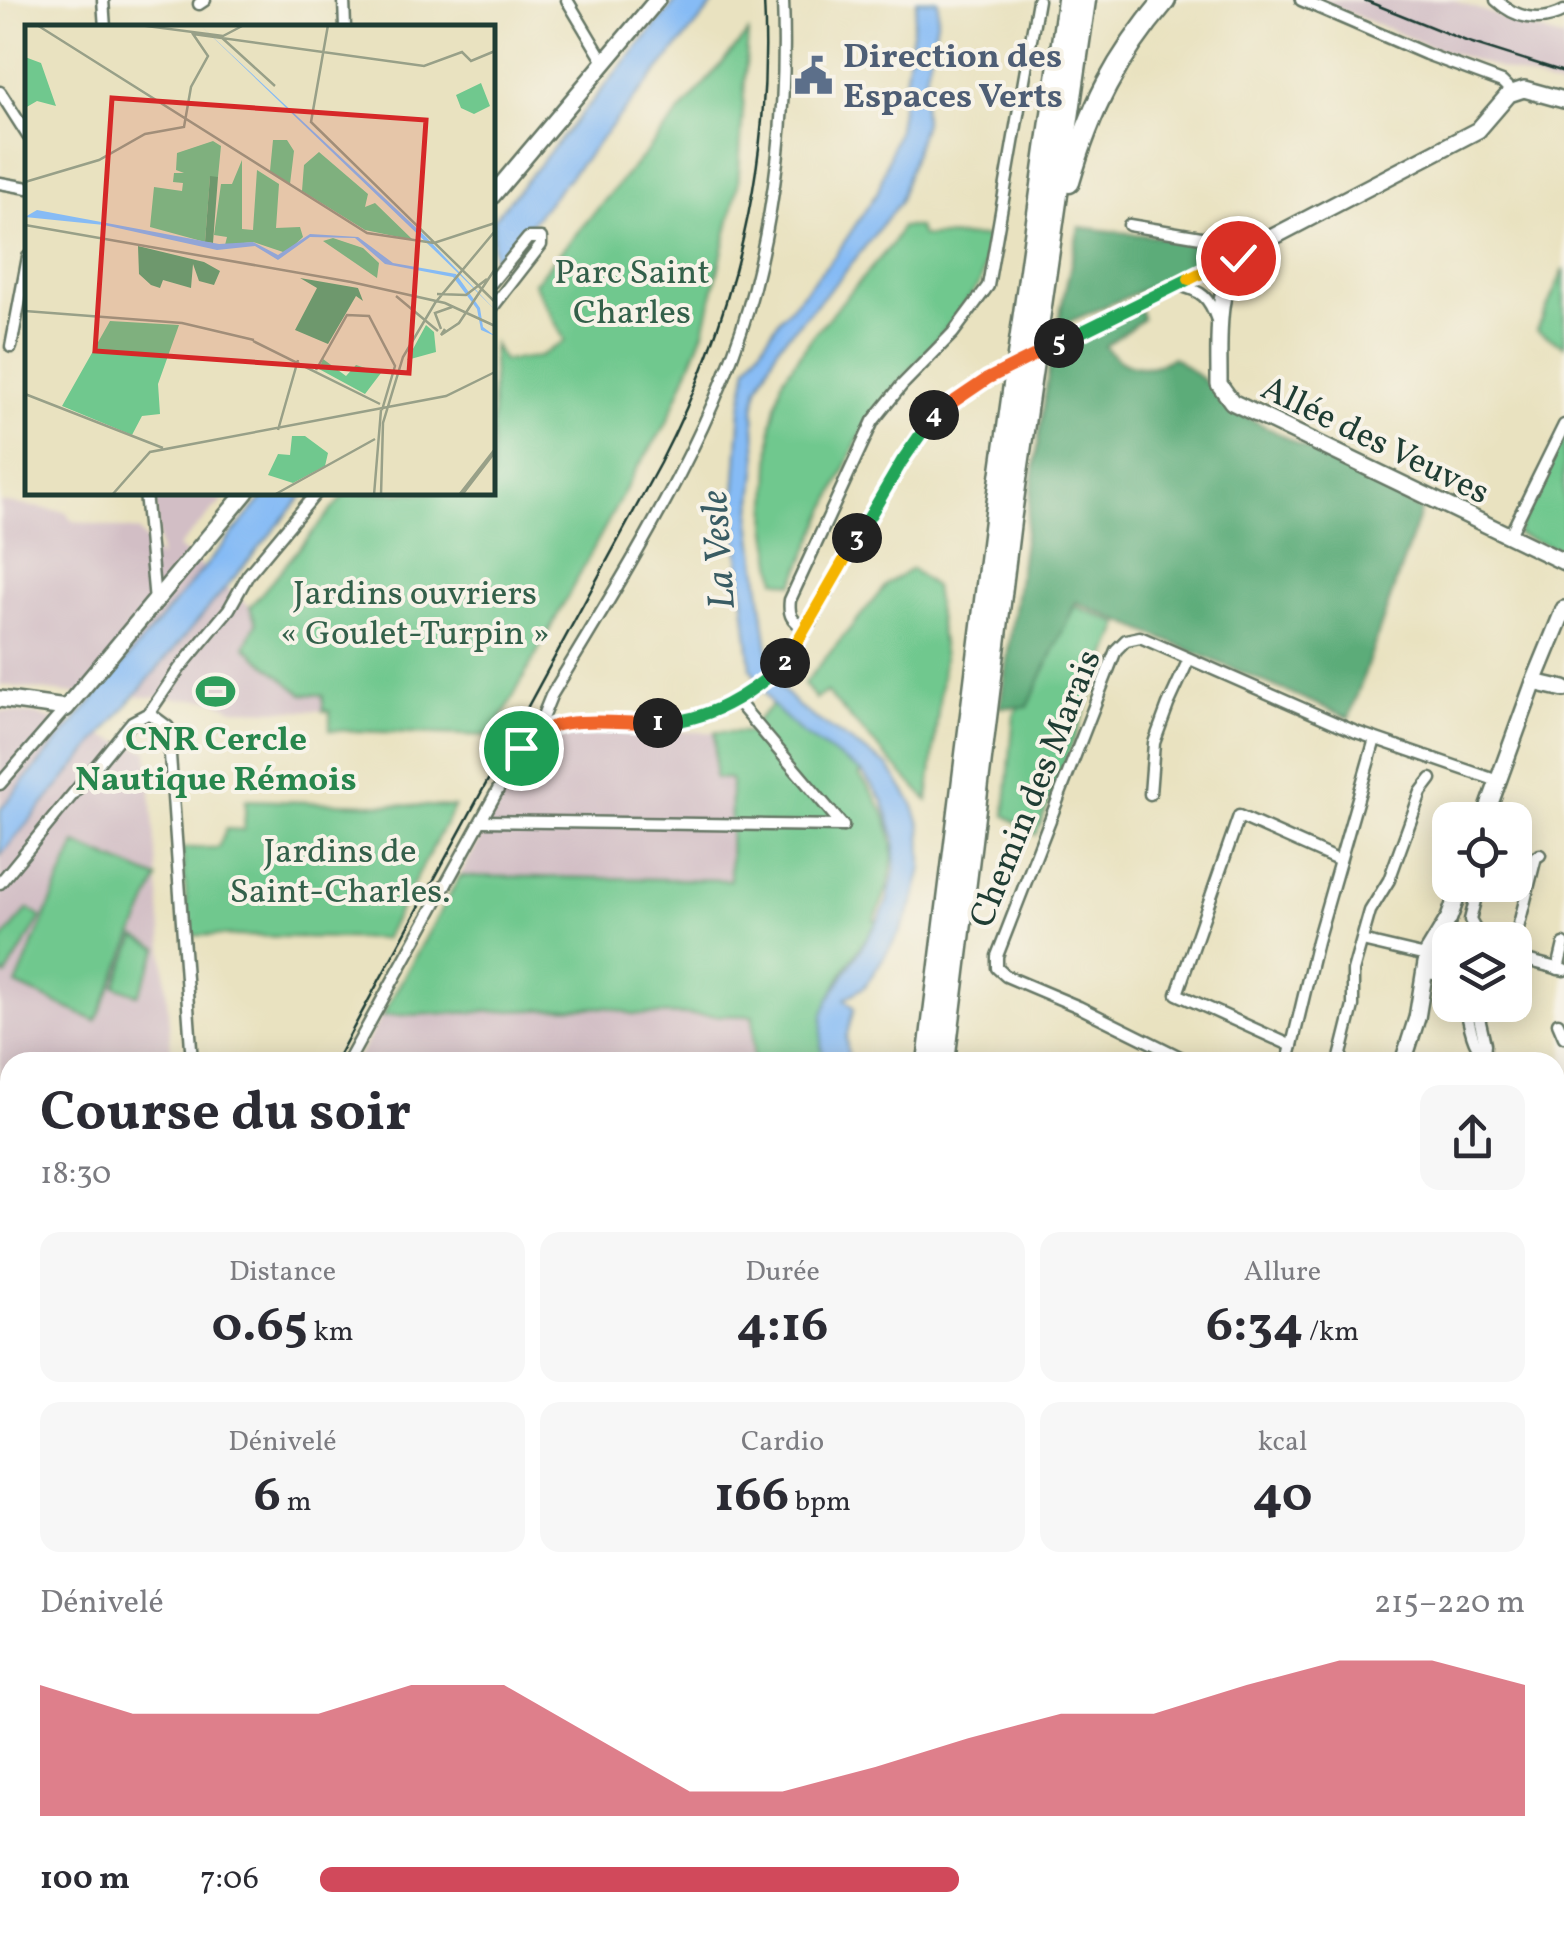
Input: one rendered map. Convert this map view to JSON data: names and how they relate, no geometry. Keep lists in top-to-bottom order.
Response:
{
  "streets": {
    "street": ["Allée des Veuves", "Chemin des Marais"]
  },
  "water": ["La Vesle"],
  "parks": ["Parc Saint Charles", "Jardins ouvriers « Goulet-Turpin »", "Jardins de Saint-Charles."],
  "places": {
    "public building": ["Direction des Espaces Verts"],
    "sports": ["CNR Cercle Nautique Rémois"]
  },
  "page": {
    "pins": [
      "5",
      "4",
      "3",
      "2",
      "1"
    ],
    "heading": ["Course du soir", "18:30"],
    "stats": [
      ["Distance", "0.65 km"],
      ["Durée", "4:16"],
      ["Allure", "6:34 /km"],
      ["Dénivelé", "6 m"],
      ["Cardio", "166 bpm"],
      ["kcal", "40"]
    ],
    "chart": ["Dénivelé", "215–220 m"],
    "list": [
      {
        "name": "100 m",
        "note": "7:06"
      }
    ]
  }
}
